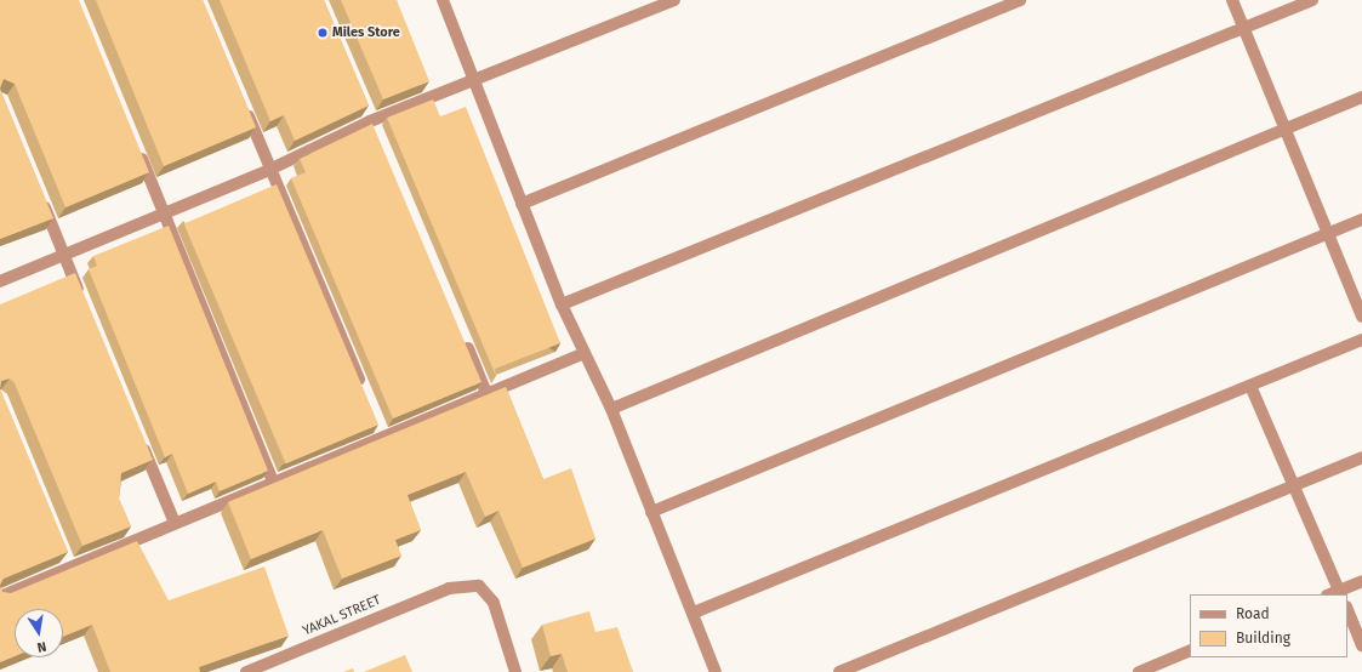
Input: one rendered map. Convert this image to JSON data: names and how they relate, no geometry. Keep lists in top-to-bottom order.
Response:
{
  "streets": {
    "street": ["YAKAL STREET"]
  },
  "places": ["Miles Store"],
  "legend": ["Road", "Building"],
  "north": "bottom"
}
